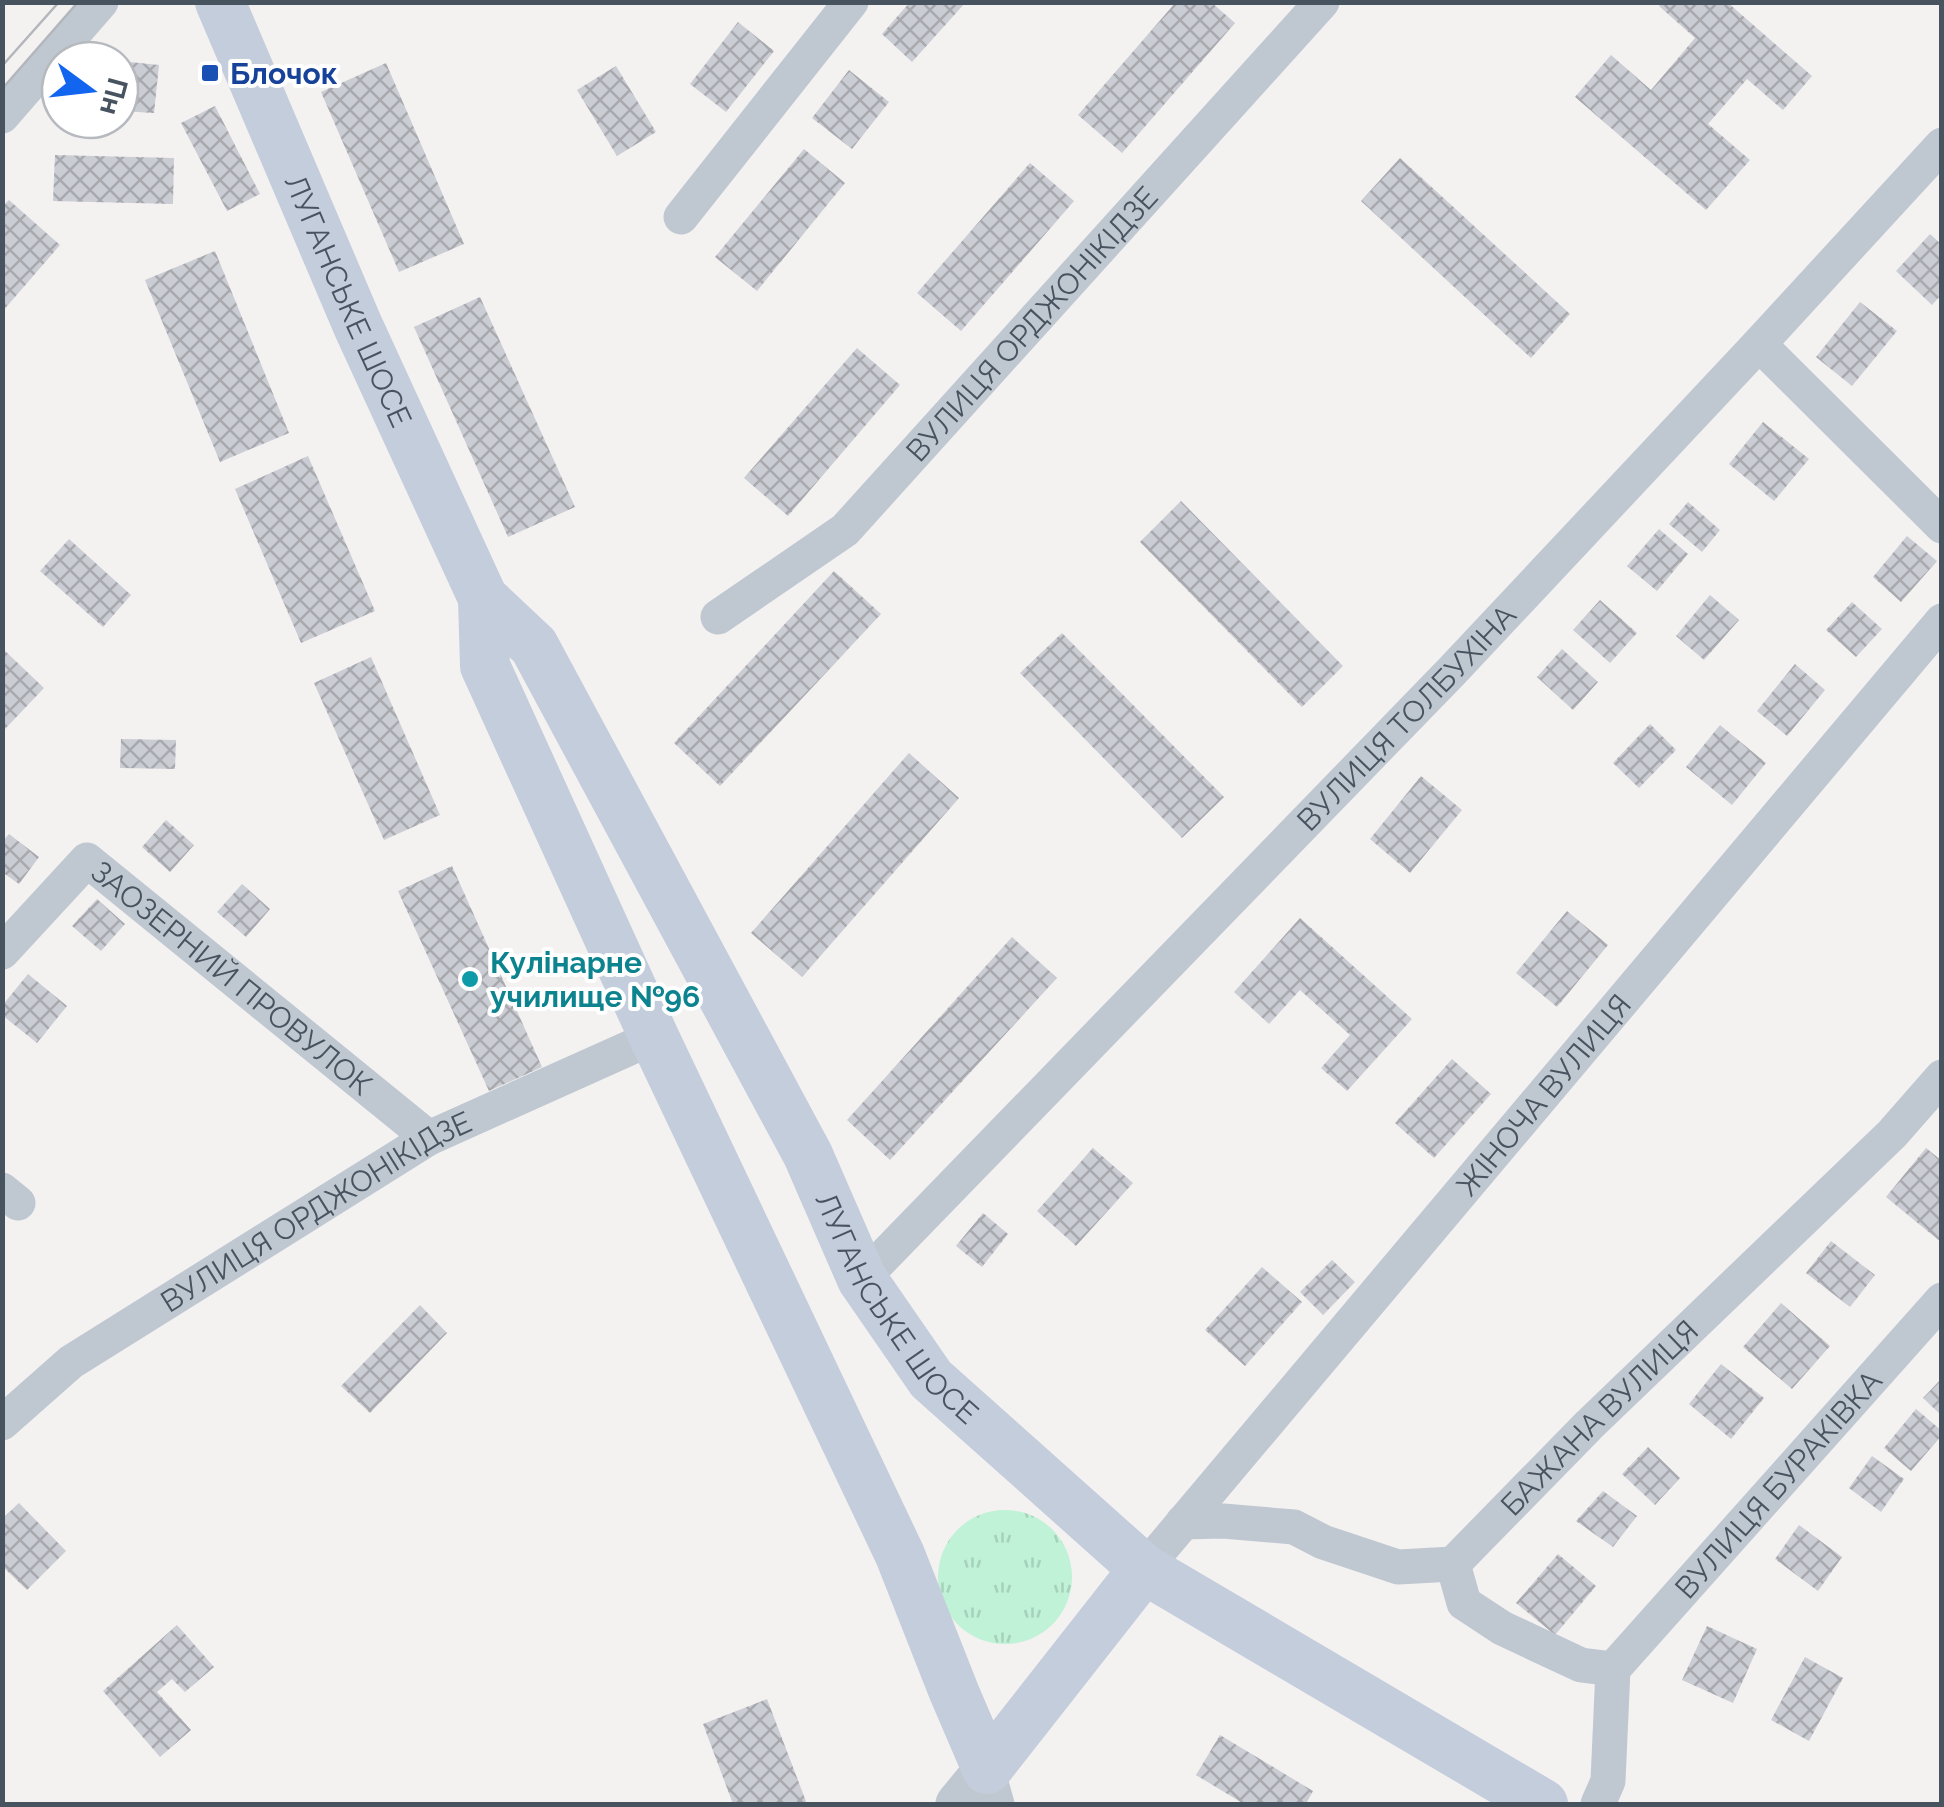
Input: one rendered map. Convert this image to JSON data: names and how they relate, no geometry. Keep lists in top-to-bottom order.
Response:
{
  "streets": {
    "main road": ["ЛУГАНСЬКЕ ШОСЕ"],
    "street": [
      "ВУЛИЦЯ ОРДЖОНІКІДЗЕ",
      "ВУЛИЦЯ ТОЛБУХІНА",
      "ЗАОЗЕРНИЙ ПРОВУЛОК",
      "ЖІНОЧА ВУЛИЦЯ",
      "БАЖАНА ВУЛИЦЯ",
      "ВУЛИЦЯ БУРАКІВКА"
    ]
  },
  "crossings": [
    ["ЛУГАНСЬКЕ ШОСЕ", "ВУЛИЦЯ ОРДЖОНІКІДЗЕ"],
    ["ЛУГАНСЬКЕ ШОСЕ", "ВУЛИЦЯ ТОЛБУХІНА"],
    ["ЛУГАНСЬКЕ ШОСЕ", "ЖІНОЧА ВУЛИЦЯ"],
    ["ВУЛИЦЯ ОРДЖОНІКІДЗЕ", "ЗАОЗЕРНИЙ ПРОВУЛОК"]
  ],
  "places": {
    "transit": ["Блочок"],
    "other": ["Кулінарне училище №96"]
  },
  "north": "right"
}
